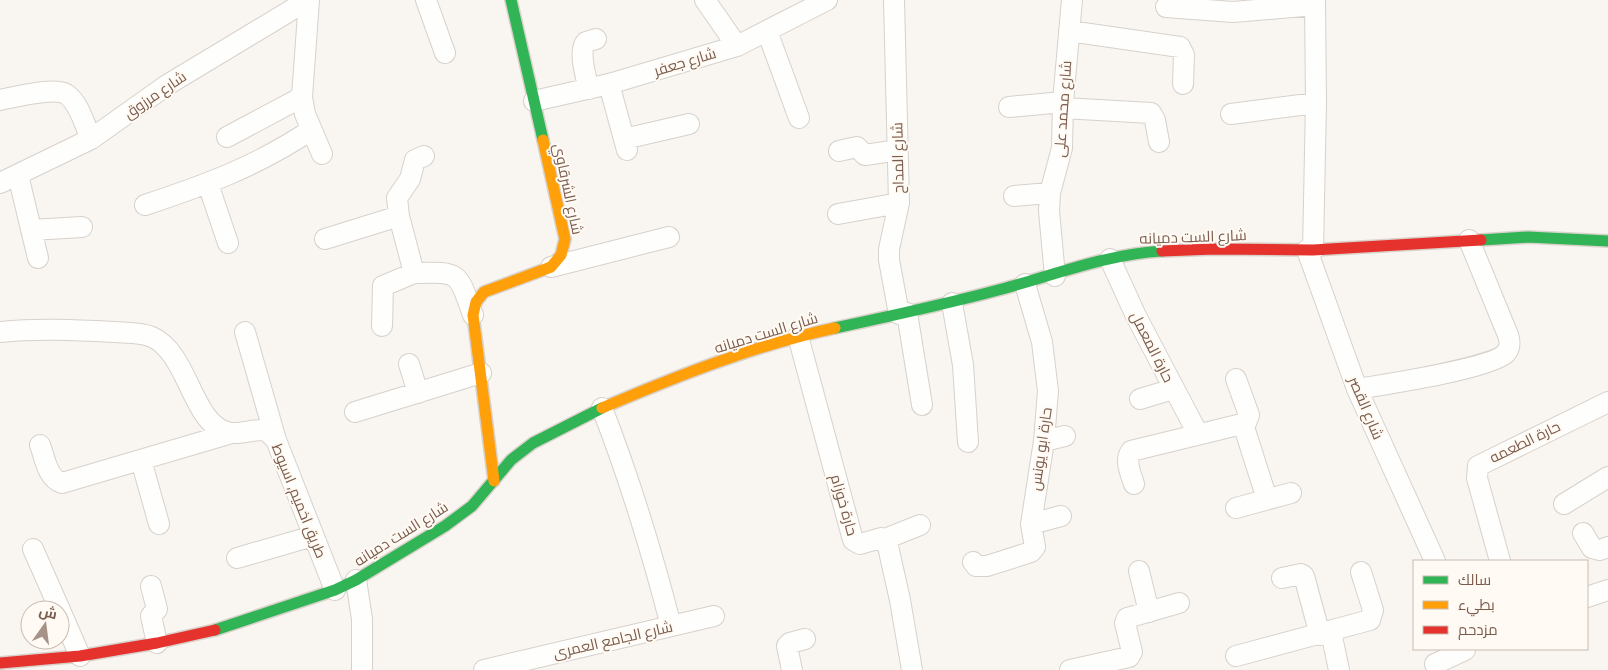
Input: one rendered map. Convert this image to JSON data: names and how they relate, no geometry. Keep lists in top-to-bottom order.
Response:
{
  "streets": {
    "street": [
      "شارع جعفر",
      "شارع مرزوق",
      "شارع محمد على",
      "شارع المداح",
      "شارع الشرقاوي",
      "شارع الست دميانه",
      "حارة المعمل",
      "شارع القصر",
      "حارة الطعمه",
      "حارة ابو يونس",
      "طريق اخميم, اسيوط",
      "حارة خوزام",
      "شارع الجامع العمرى"
    ]
  },
  "crossings": [
    ["شارع جعفر", "شارع الشرقاوي"],
    ["شارع محمد على", "شارع الست دميانه"],
    ["شارع المداح", "شارع الست دميانه"],
    ["شارع الست دميانه", "حارة المعمل"],
    ["شارع الست دميانه", "شارع القصر"],
    ["شارع الست دميانه", "حارة ابو يونس"],
    ["شارع الست دميانه", "طريق اخميم, اسيوط"],
    ["شارع الست دميانه", "حارة خوزام"]
  ],
  "legend": ["سالك", "بطيء", "مزدحم"],
  "north": "top"
}
